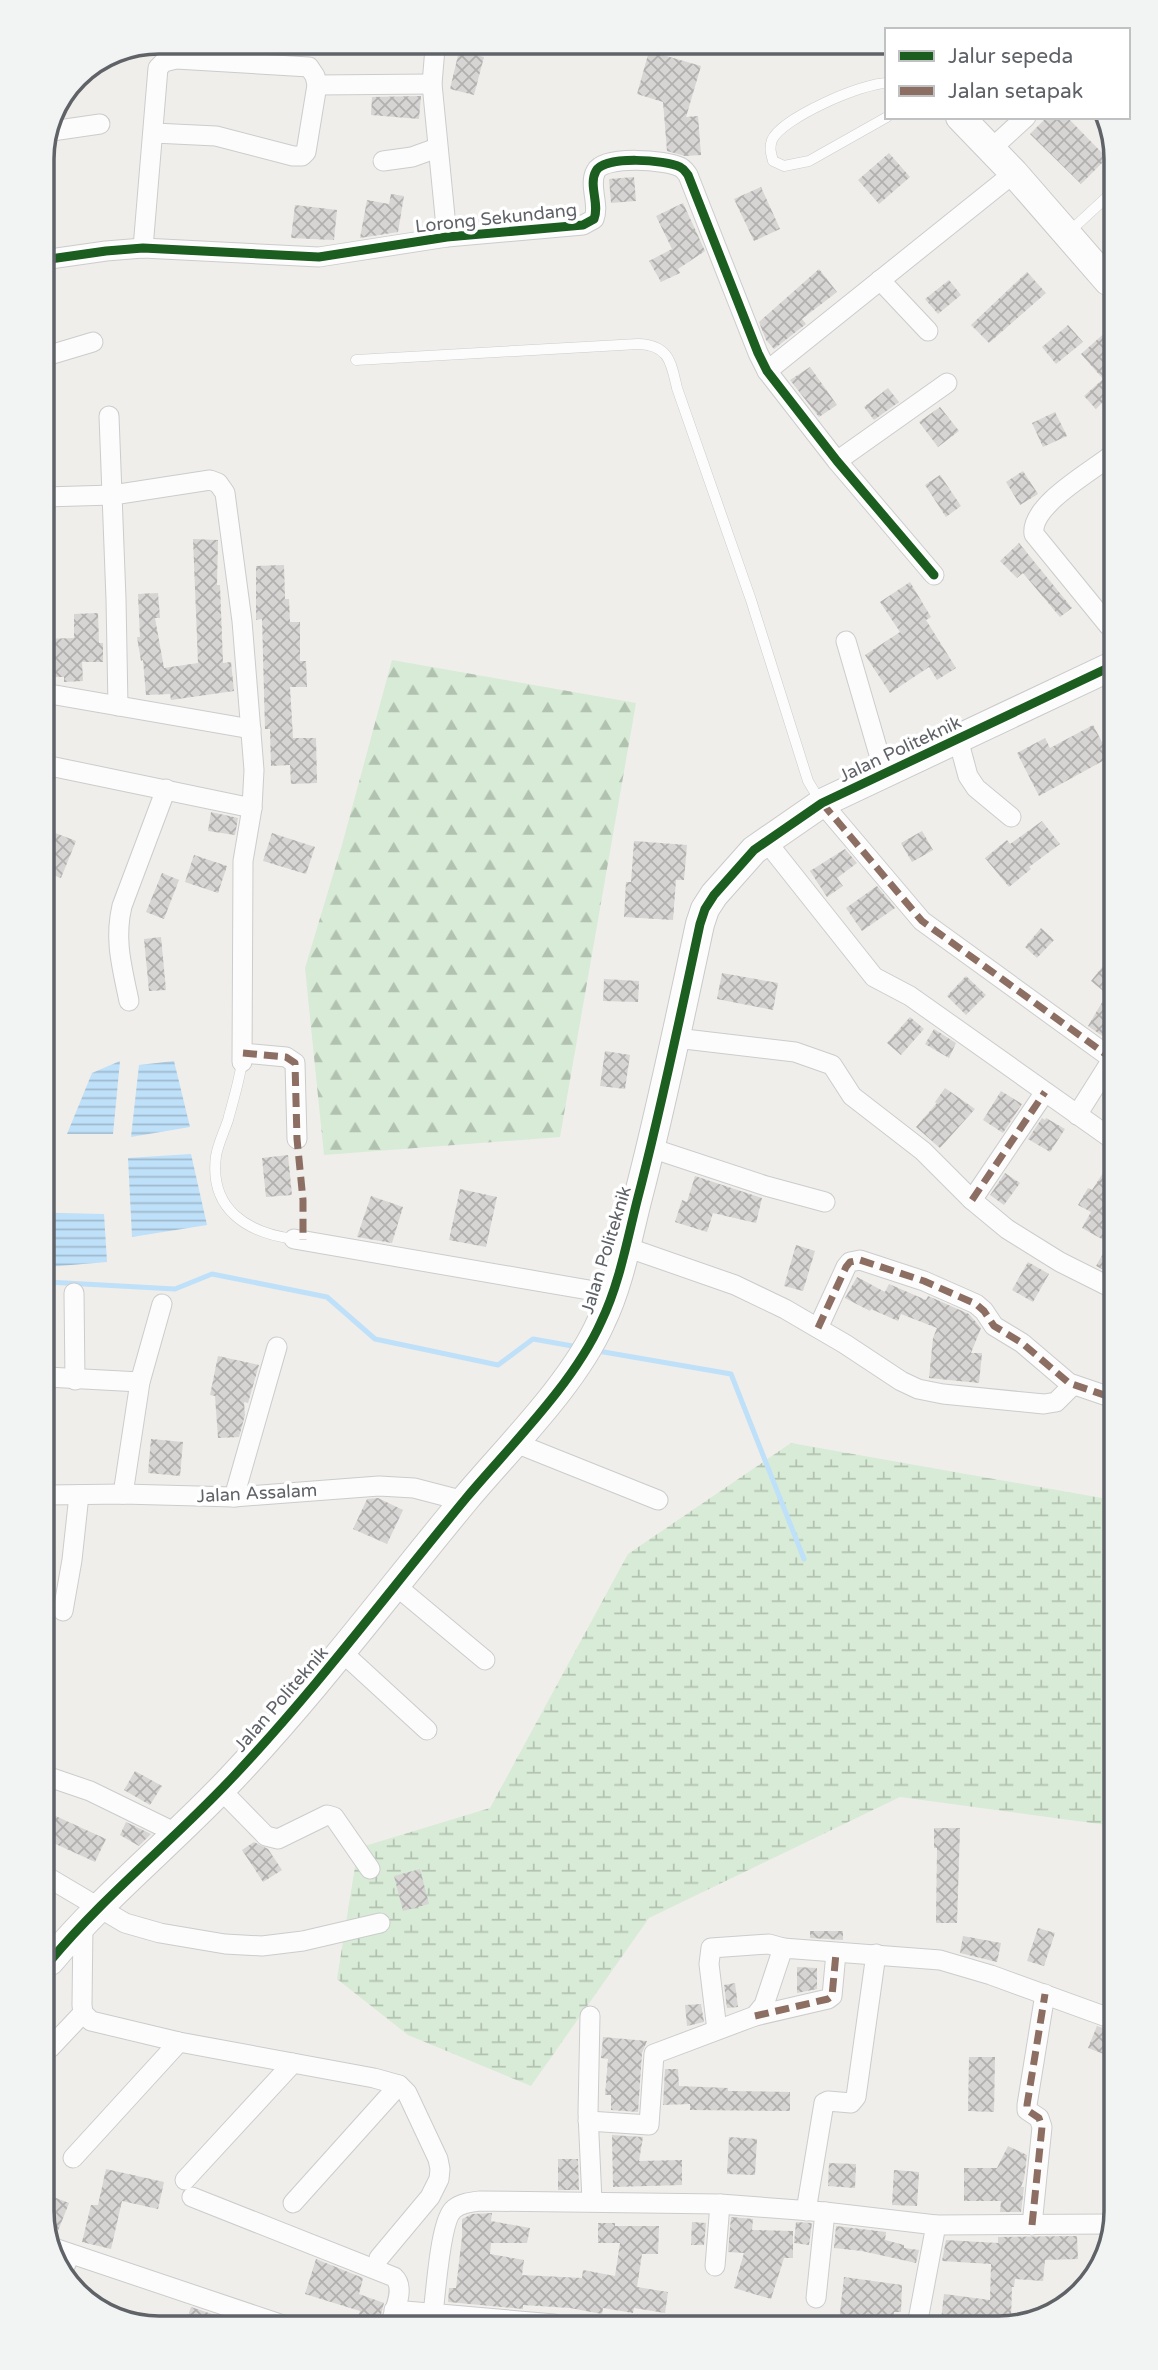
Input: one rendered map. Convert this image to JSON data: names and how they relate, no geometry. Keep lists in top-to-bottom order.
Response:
{
  "streets": {
    "street": ["Lorong Sekundang", "Jalan Politeknik", "Jalan Assalam"]
  },
  "crossings": [
    ["Jalan Politeknik", "Jalan Assalam"]
  ],
  "legend": ["Jalur sepeda", "Jalan setapak"]
}
